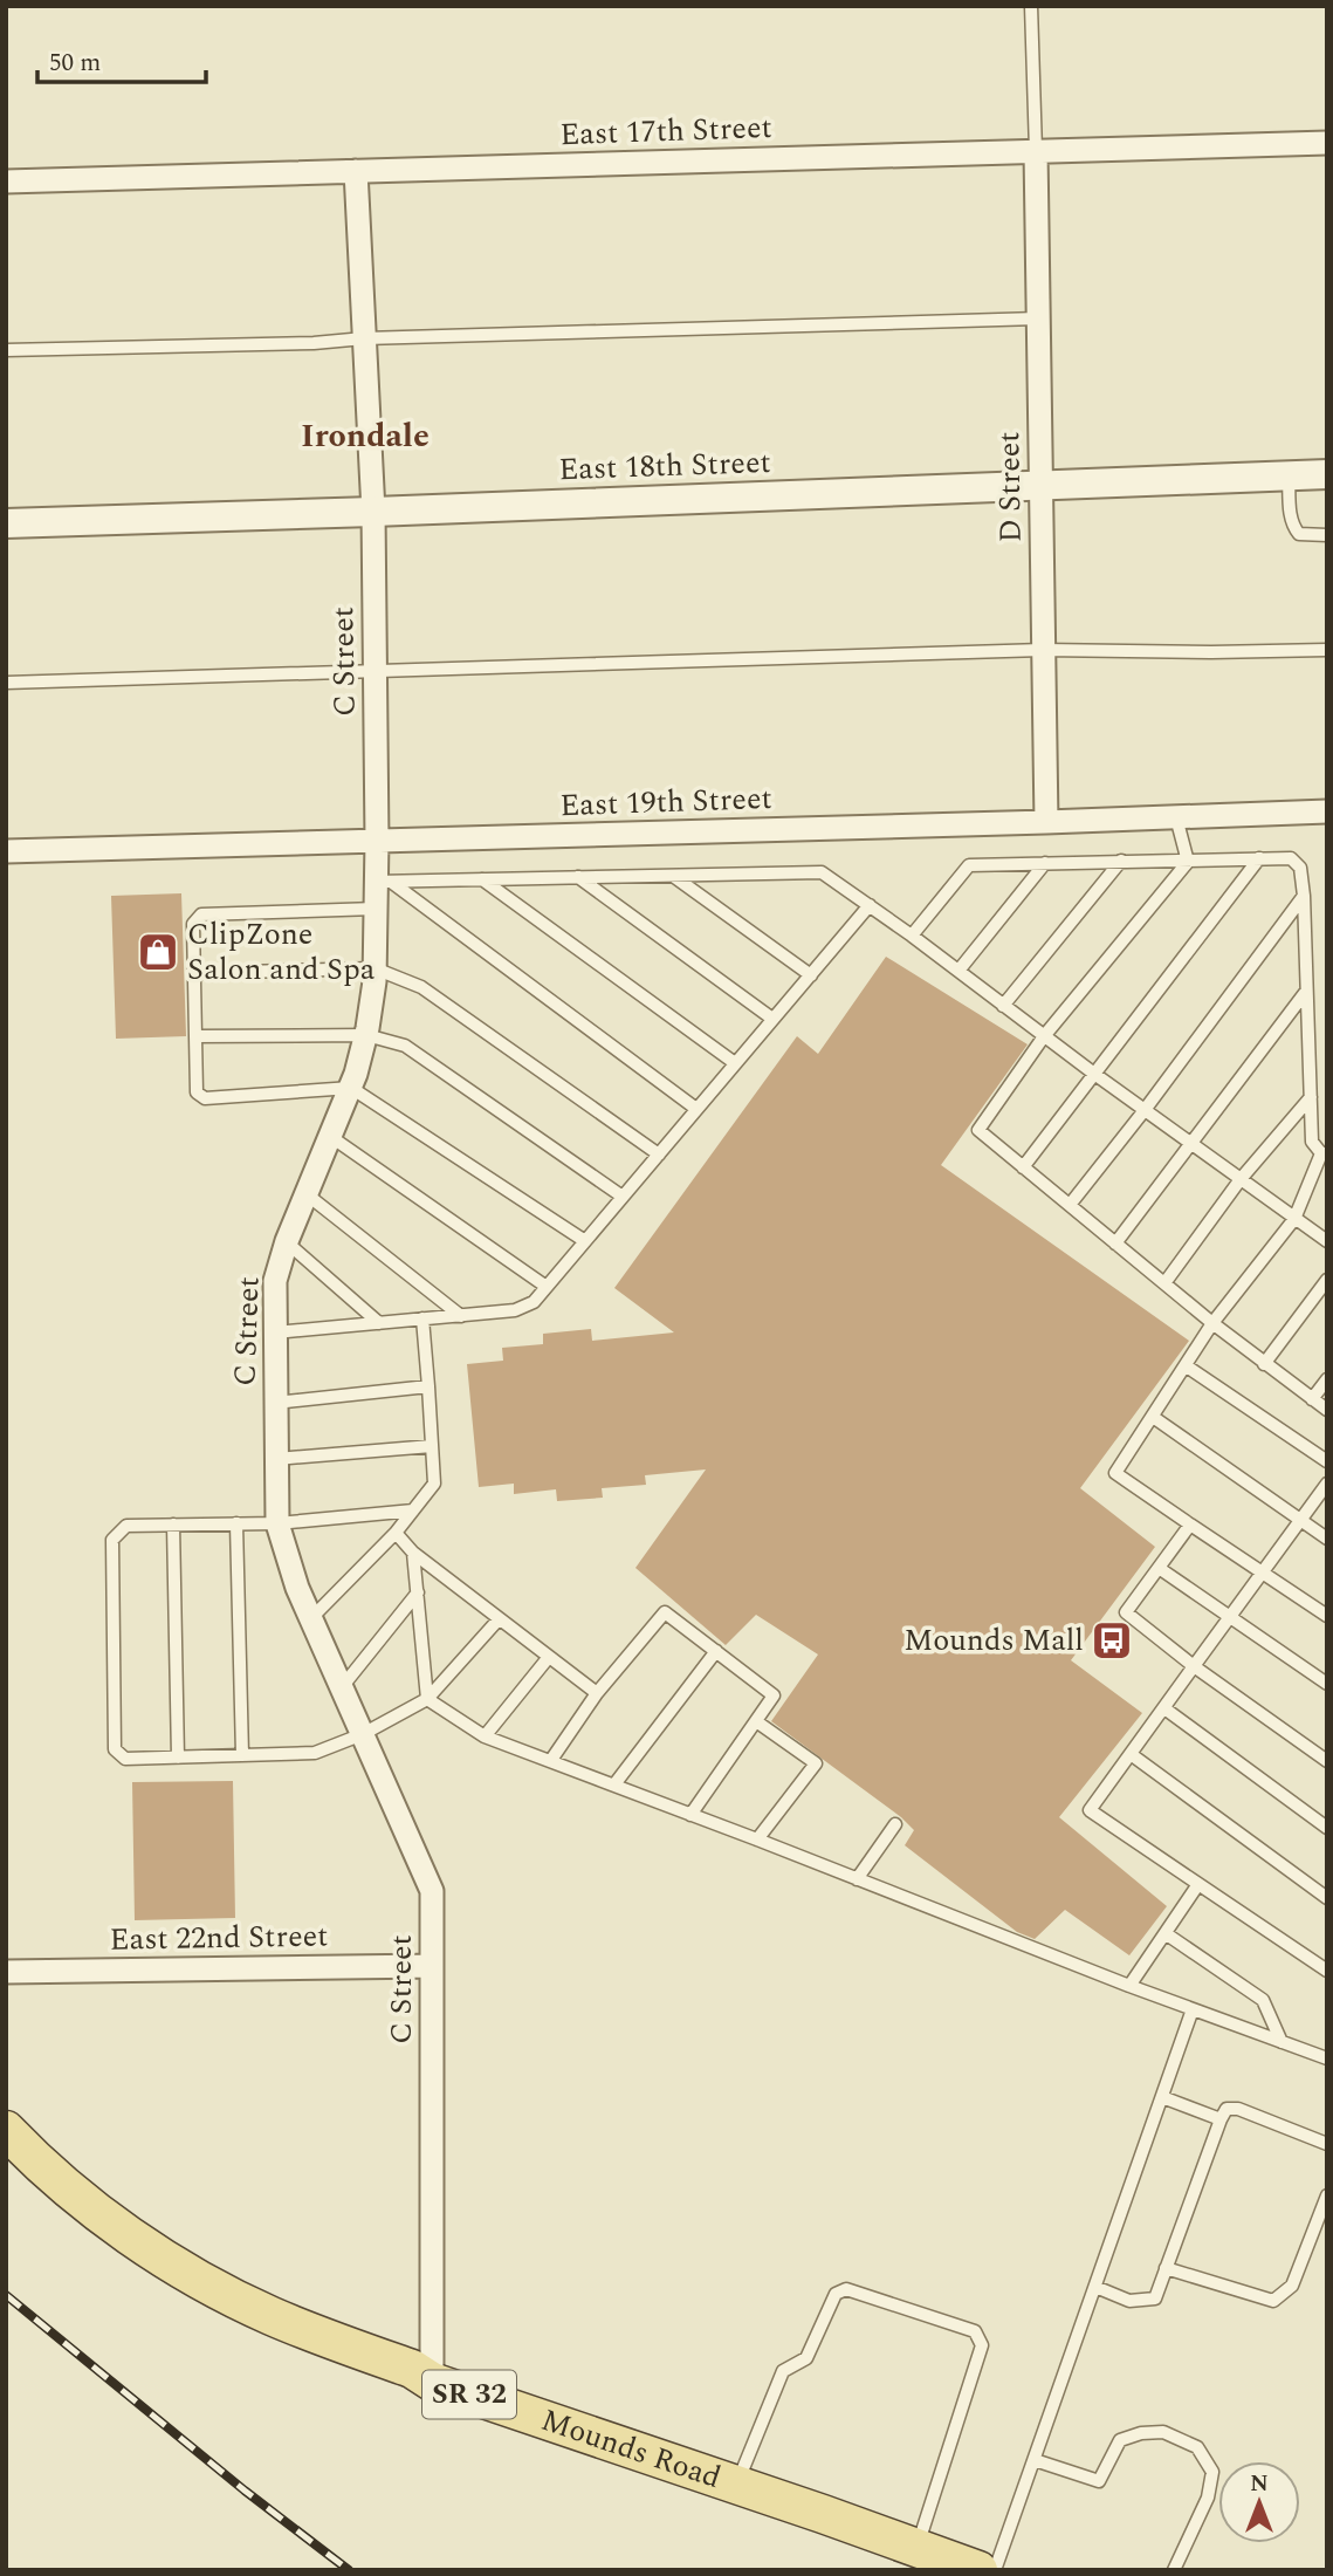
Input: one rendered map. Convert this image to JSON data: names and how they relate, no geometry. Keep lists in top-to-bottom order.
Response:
{
  "streets": {
    "main road": ["SR 32", "Mounds Road"],
    "street": [
      "East 17th Street",
      "East 18th Street",
      "D Street",
      "C Street",
      "East 19th Street",
      "East 22nd Street"
    ]
  },
  "crossings": [
    ["East 17th Street", "D Street"],
    ["East 17th Street", "C Street"],
    ["East 18th Street", "D Street"],
    ["East 18th Street", "C Street"],
    ["D Street", "East 19th Street"],
    ["C Street", "East 19th Street"],
    ["C Street", "East 22nd Street"],
    ["C Street", "Mounds Road"]
  ],
  "districts": ["Irondale"],
  "places": {
    "shop": ["ClipZone Salon and Spa"],
    "bus stop": ["Mounds Mall"]
  },
  "scale_bar": "50 m",
  "north": "top"
}
